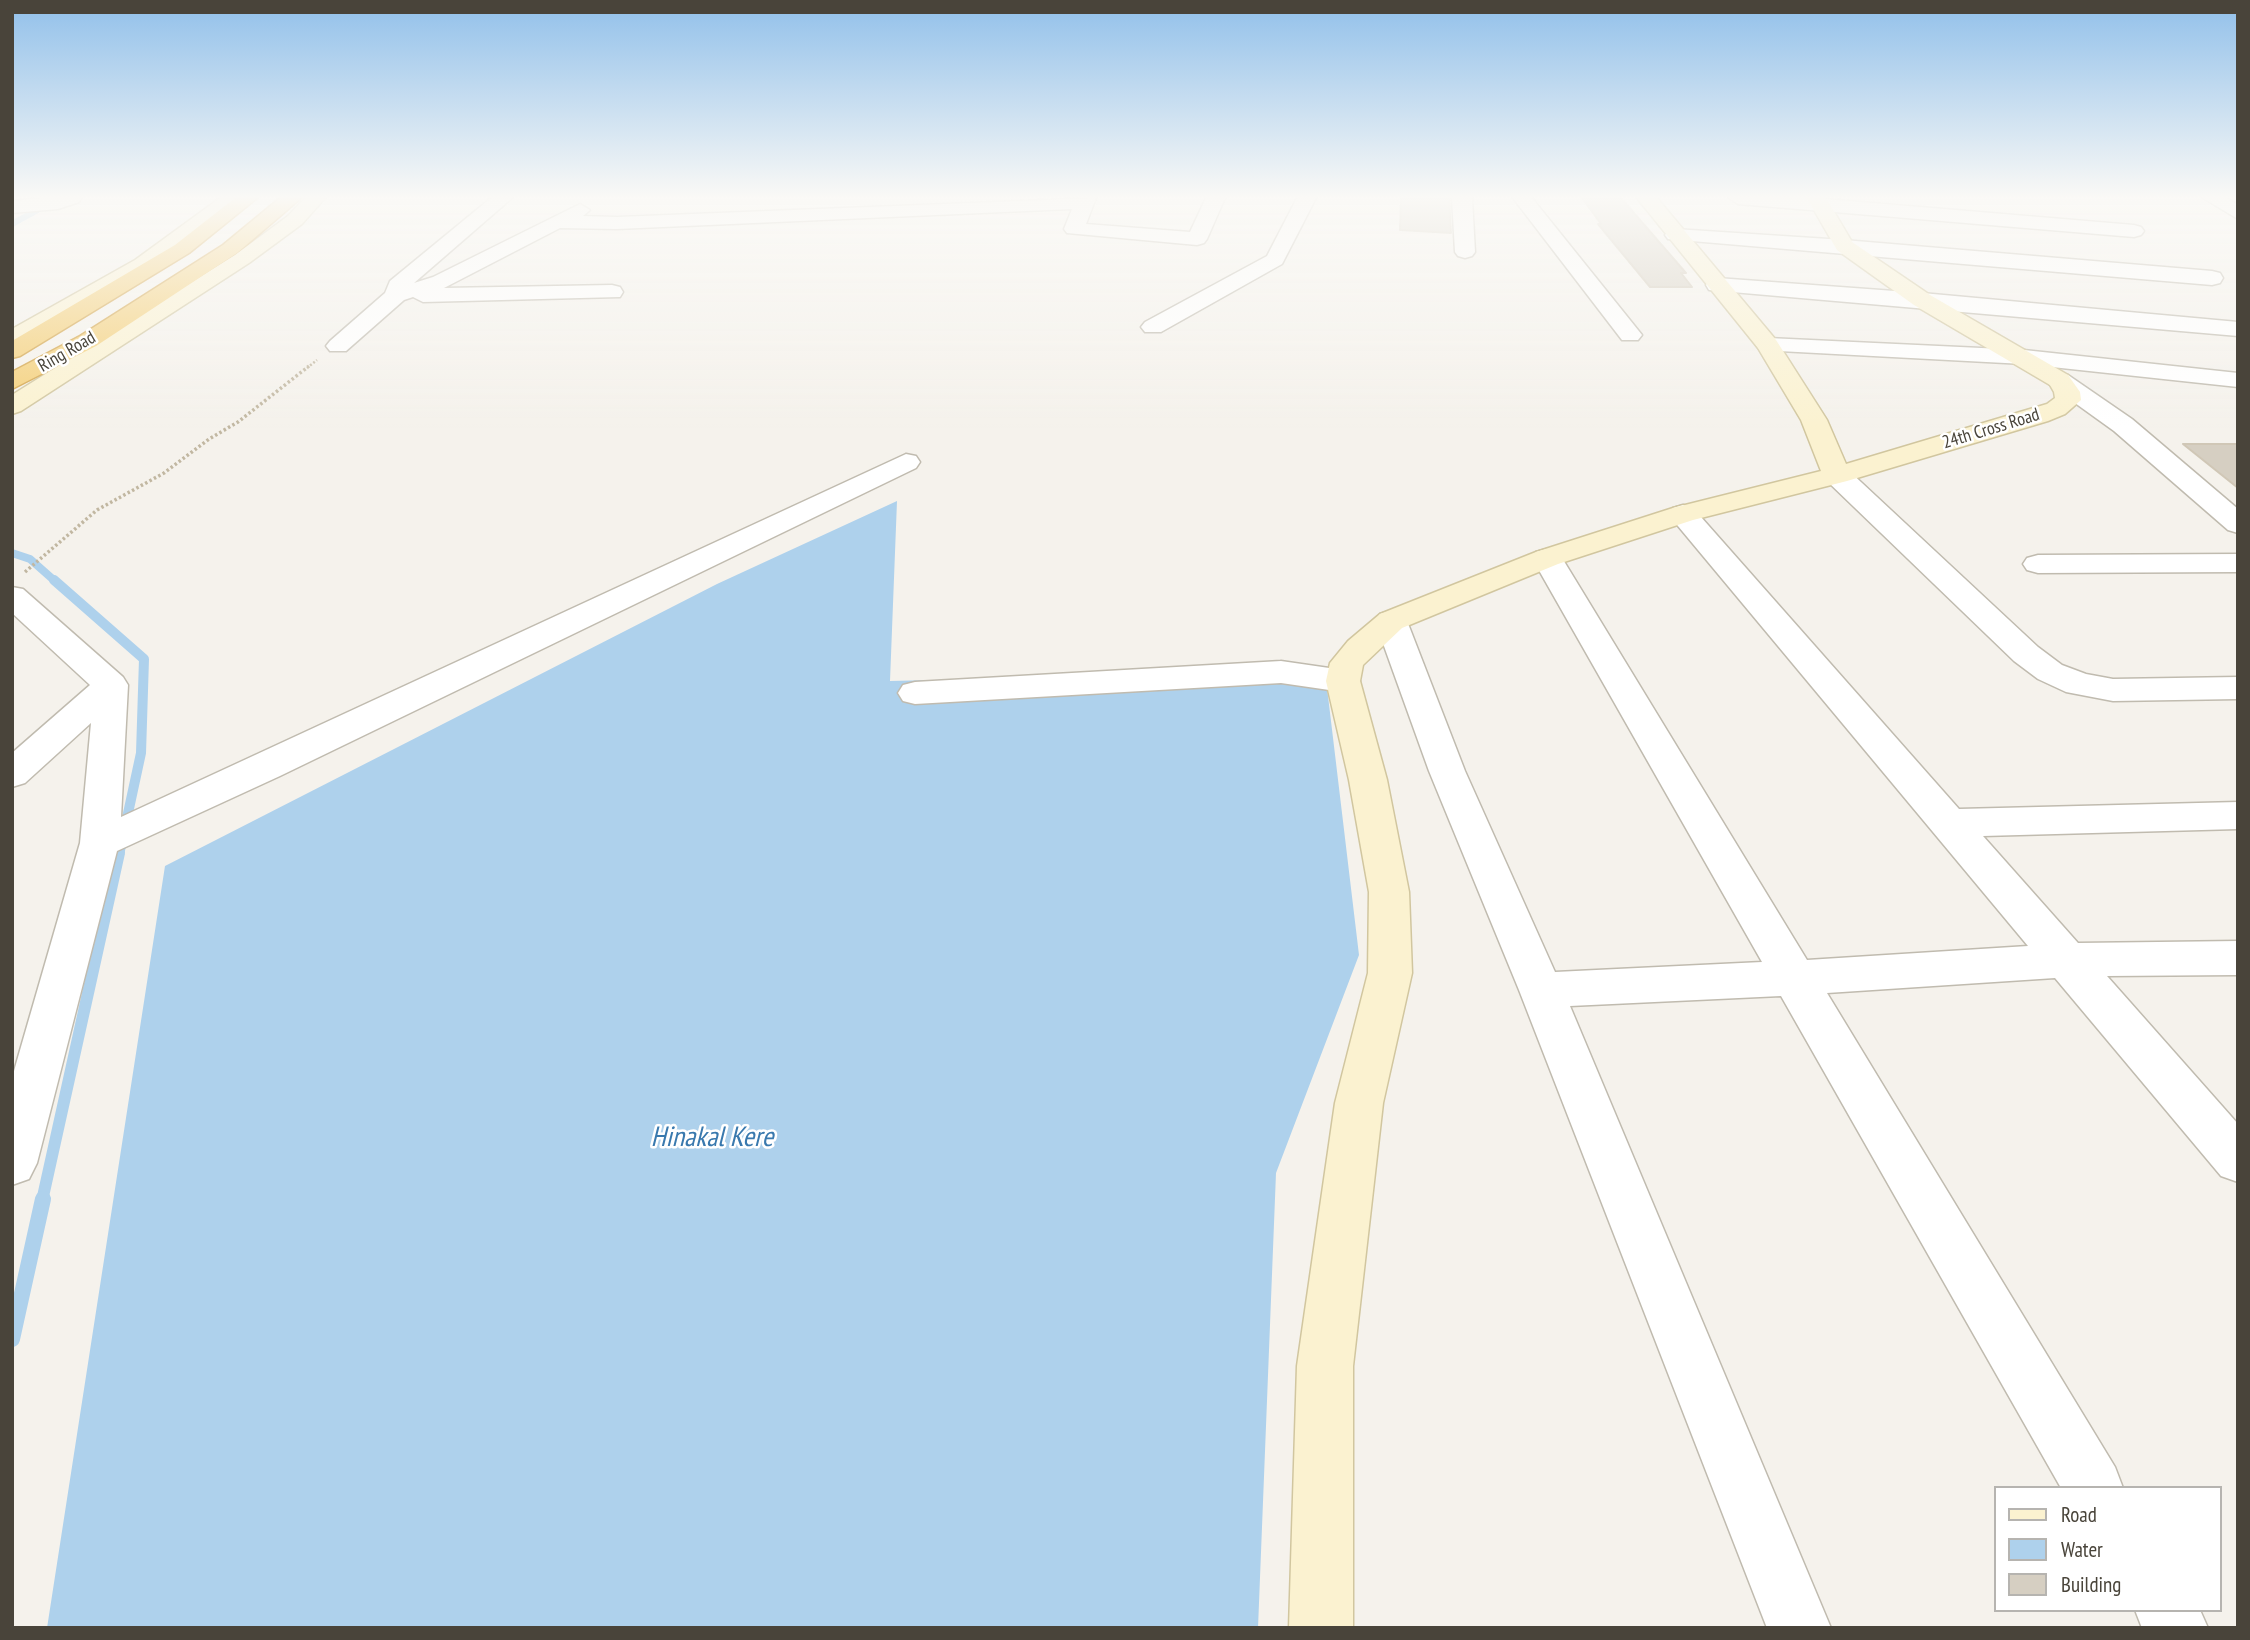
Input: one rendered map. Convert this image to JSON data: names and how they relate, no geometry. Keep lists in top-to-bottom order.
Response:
{
  "streets": {
    "highway": ["Ring Road"],
    "street": ["24th Cross Road"]
  },
  "water": ["Hinakal Kere"],
  "legend": ["Road", "Water", "Building"]
}
